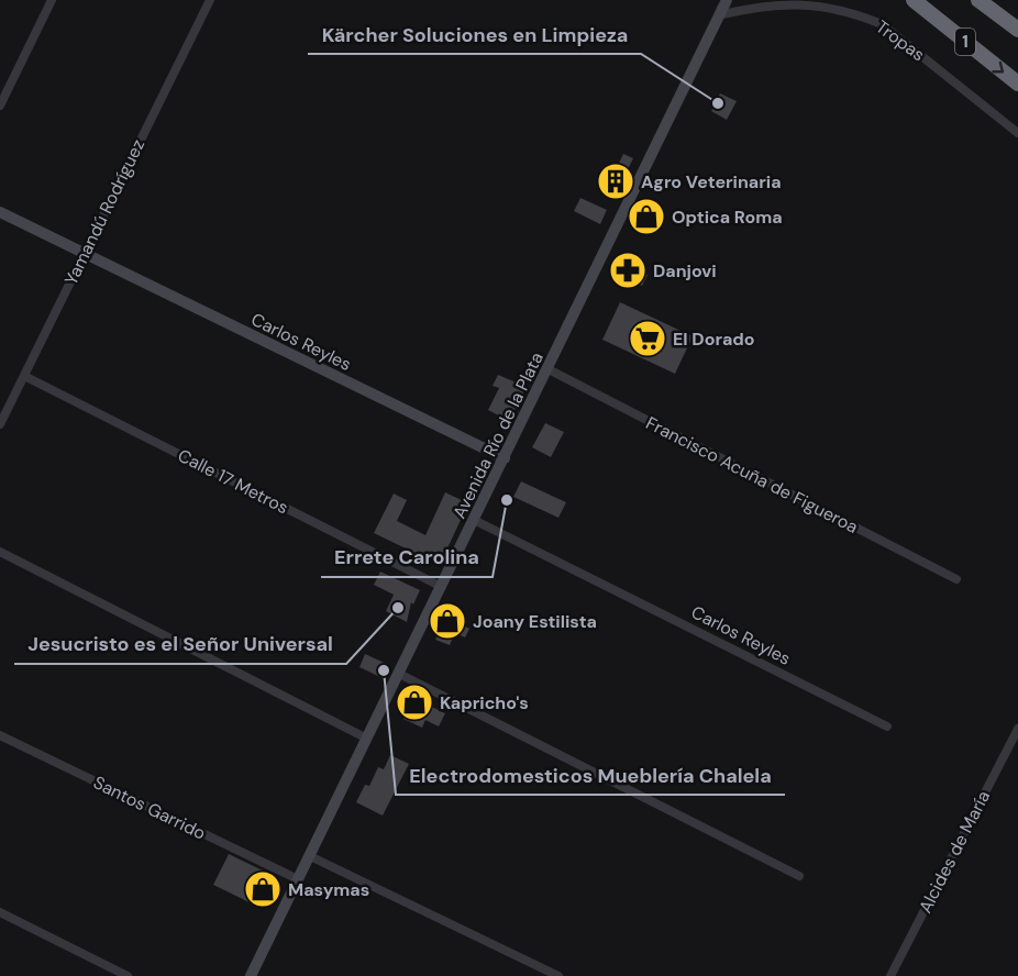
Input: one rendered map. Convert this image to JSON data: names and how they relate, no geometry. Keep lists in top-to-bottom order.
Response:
{
  "streets": {
    "highway": ["1"],
    "street": [
      "Tropas",
      "Yamandú Rodríguez",
      "Carlos Reyles",
      "Avenida Río de la Plata",
      "Francisco Acuña de Figueroa",
      "Calle 17 Metros",
      "Santos Garrido",
      "Alcides de María"
    ]
  },
  "crossings": [
    ["Tropas", "Avenida Río de la Plata"],
    ["Yamandú Rodríguez", "Carlos Reyles"],
    ["Yamandú Rodríguez", "Calle 17 Metros"],
    ["Carlos Reyles", "Avenida Río de la Plata"],
    ["Avenida Río de la Plata", "Francisco Acuña de Figueroa"],
    ["Avenida Río de la Plata", "Calle 17 Metros"],
    ["Avenida Río de la Plata", "Santos Garrido"]
  ],
  "places": {
    "other": [
      "Kärcher Soluciones en Limpieza",
      "Errete Carolina",
      "Jesucristo es el Señor Universal",
      "Electrodomesticos Mueblería Chalela"
    ],
    "building": ["Agro Veterinaria"],
    "shop": [
      "Optica Roma",
      "Joany Estilista",
      "Kapricho's",
      "Masymas"
    ],
    "pharmacy": ["Danjovi"],
    "supermarket": ["El Dorado"]
  }
}
